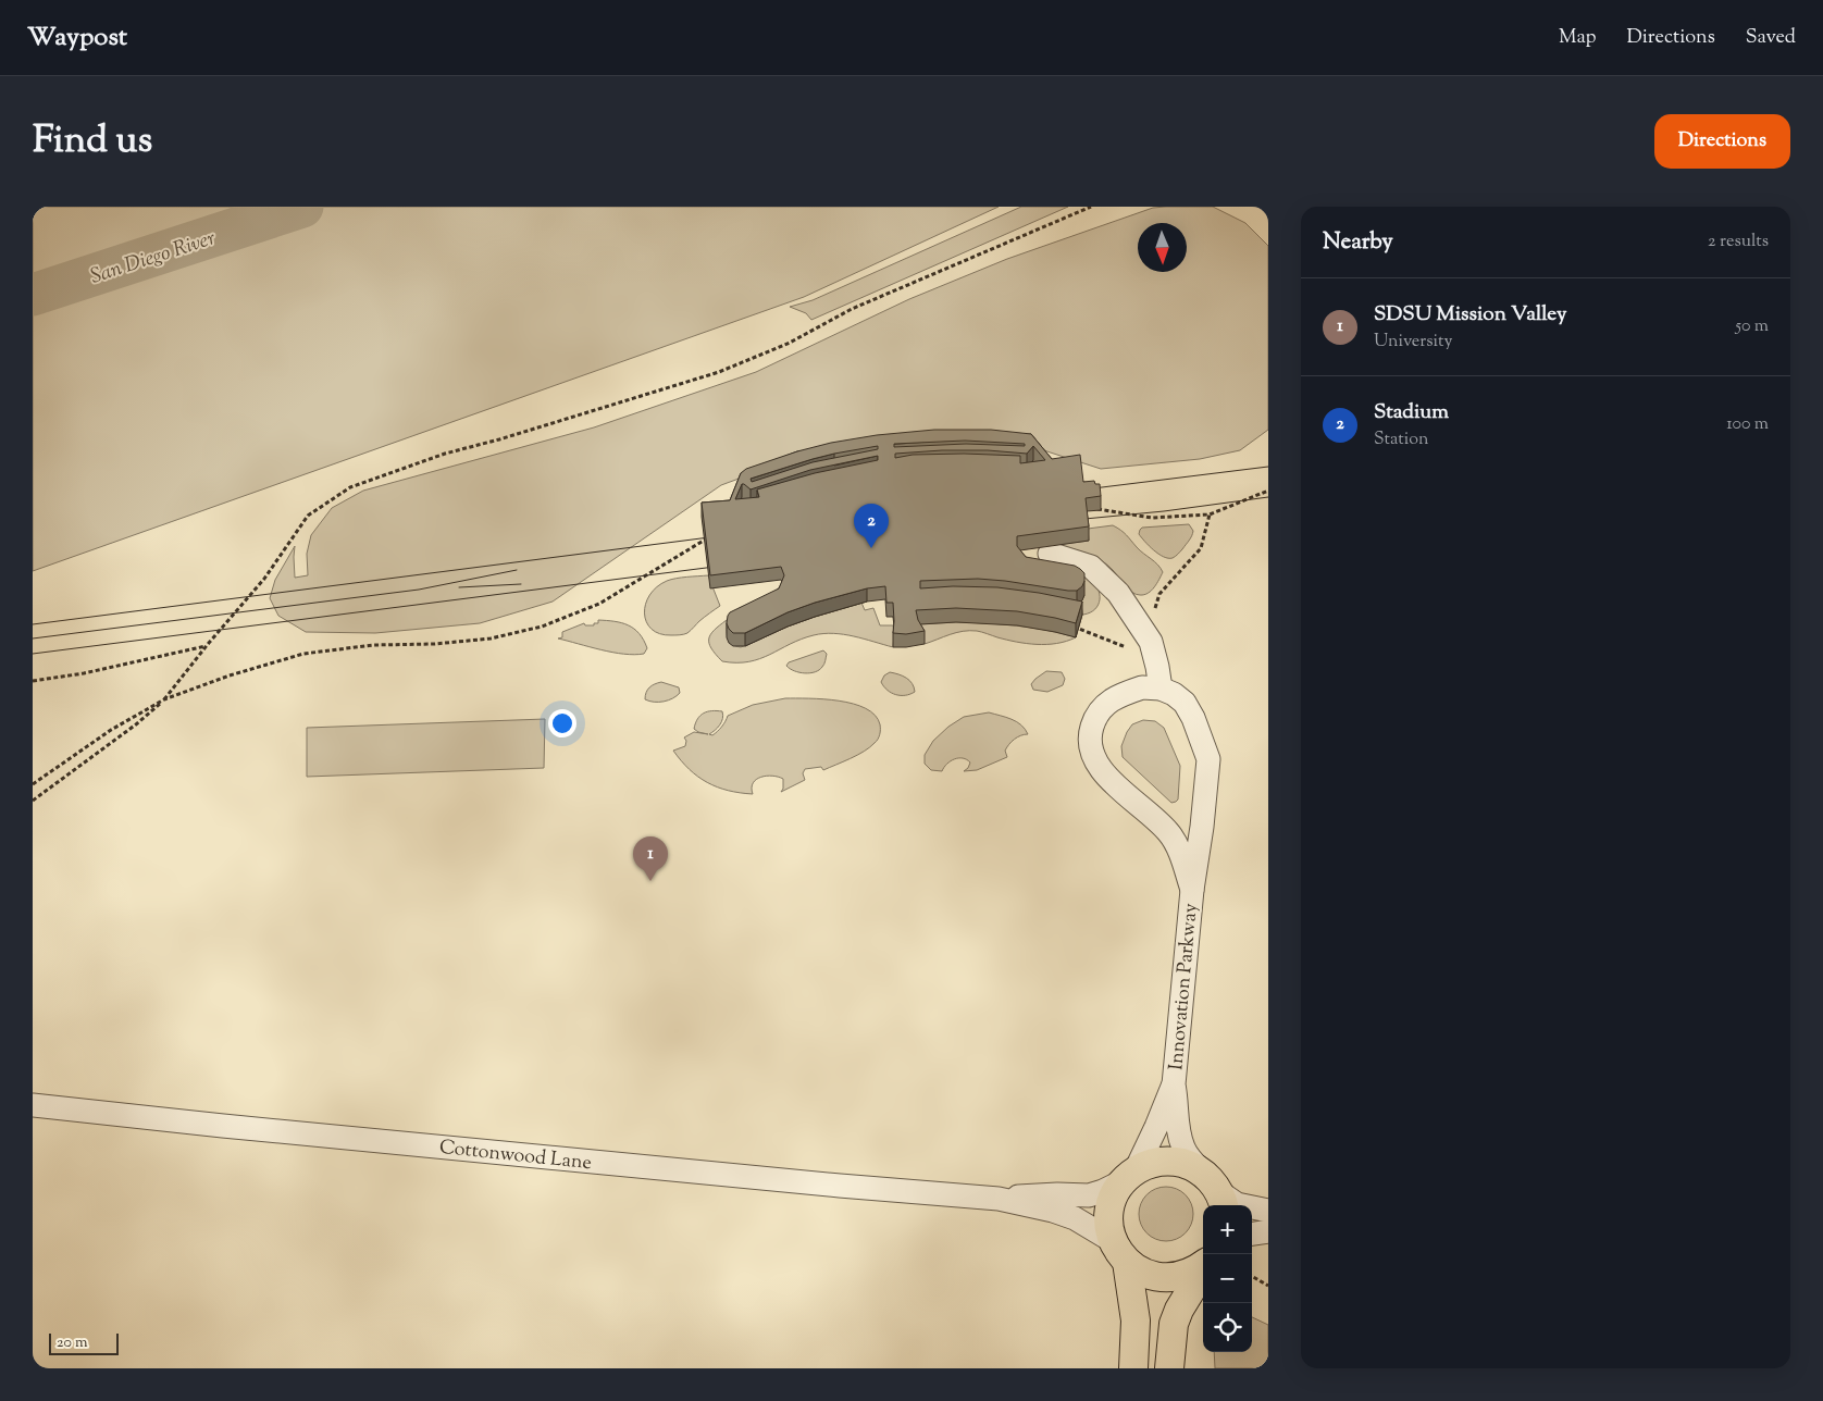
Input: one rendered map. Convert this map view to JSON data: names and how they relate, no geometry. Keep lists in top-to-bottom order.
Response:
{
  "streets": {
    "main road": ["Innovation Parkway"],
    "street": ["Cottonwood Lane"]
  },
  "crossings": [
    ["Innovation Parkway", "Cottonwood Lane"]
  ],
  "water": ["San Diego River"],
  "scale_bar": "20 m",
  "north": "bottom",
  "page": {
    "header": "Waypost",
    "nav": ["Map", "Directions", "Saved"],
    "title": "Find us",
    "buttons": "Directions",
    "heading": ["Nearby", "2 results"],
    "list": [
      {
        "mark": "1",
        "name": "SDSU Mission Valley",
        "note": "University",
        "value": "50 m"
      },
      {
        "mark": "2",
        "name": "Stadium",
        "note": "Station",
        "value": "100 m"
      }
    ],
    "pins": ["2", "1"],
    "map_buttons": ["+", "−"],
    "scale": "20 m"
  }
}
